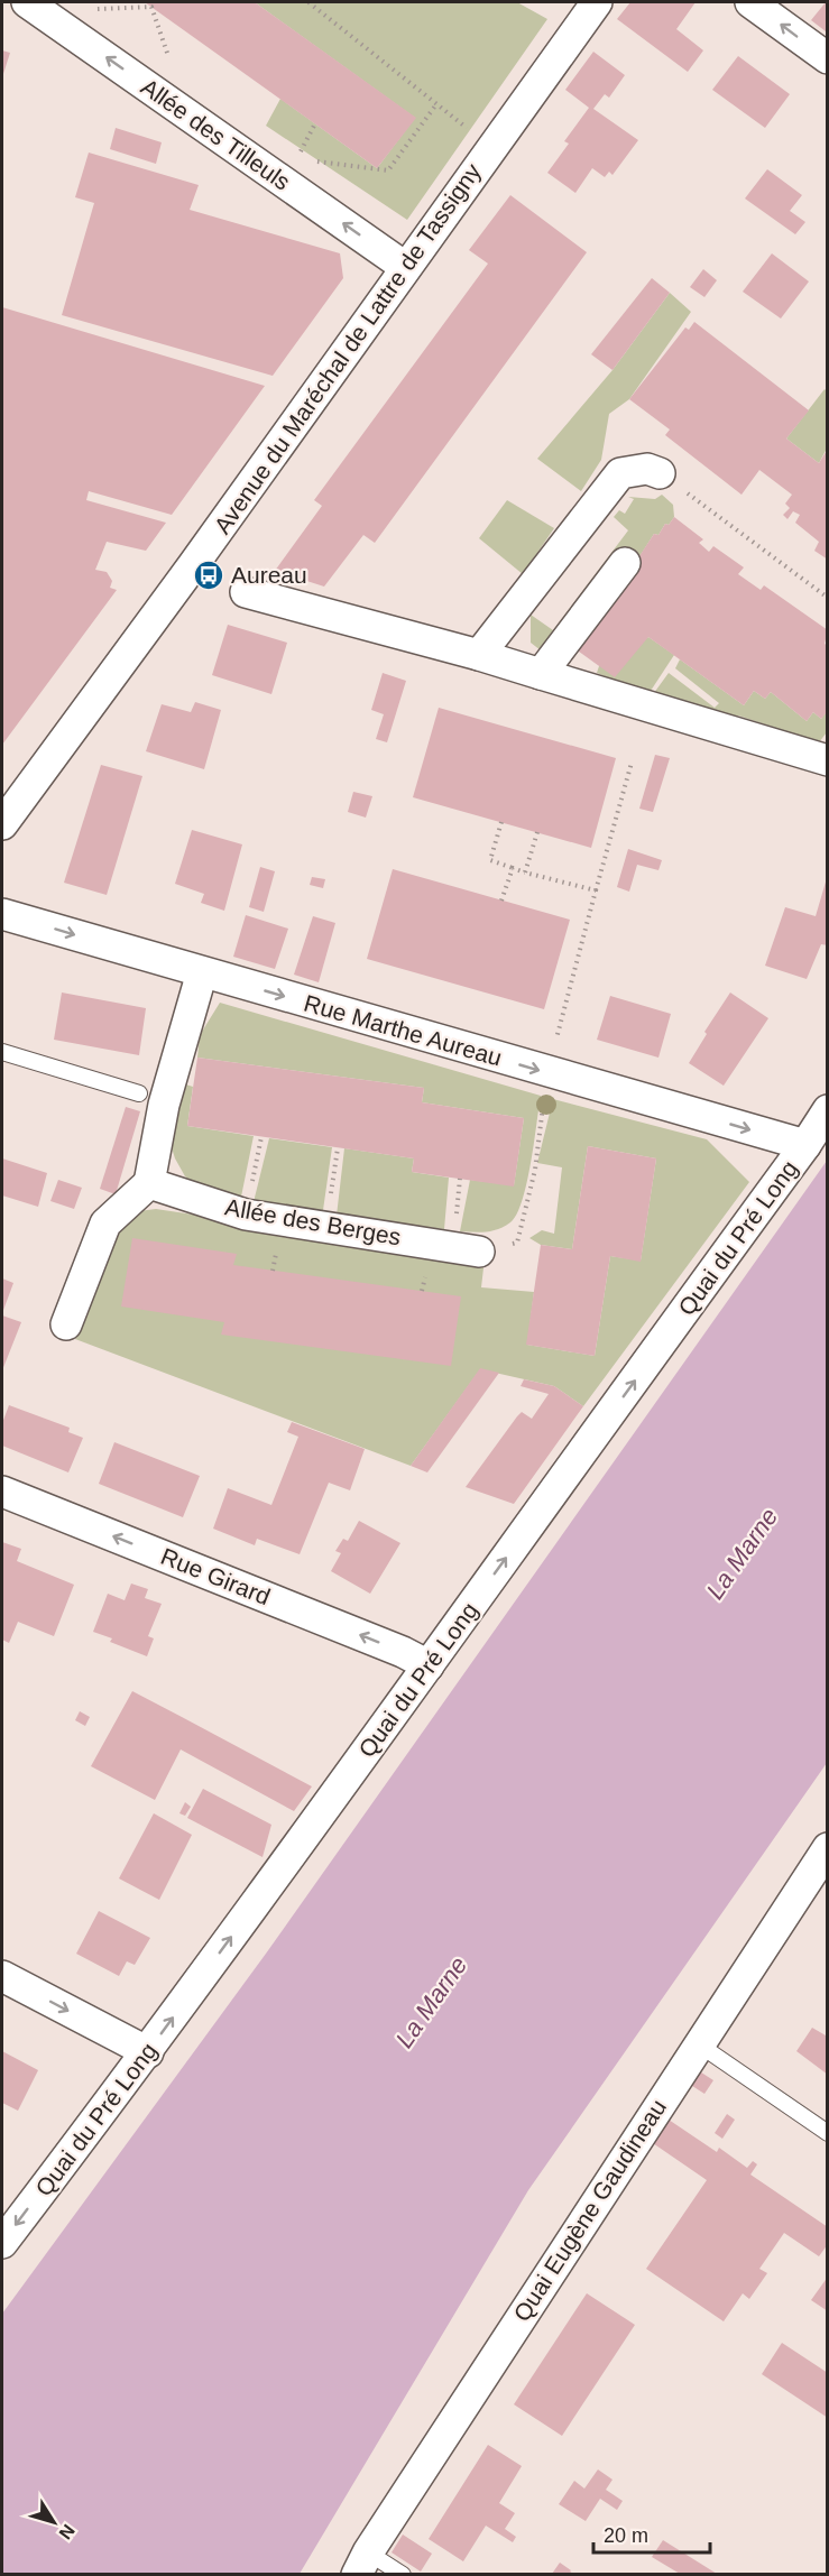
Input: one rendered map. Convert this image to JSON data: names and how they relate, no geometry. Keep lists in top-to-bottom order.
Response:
{
  "streets": {
    "street": [
      "Allée des Tilleuls",
      "Avenue du Maréchal de Lattre de Tassigny",
      "Rue Marthe Aureau",
      "Allée des Berges",
      "Quai du Pré Long",
      "Rue Girard",
      "Quai Eugène Gaudineau"
    ]
  },
  "crossings": [
    ["Allée des Tilleuls", "Avenue du Maréchal de Lattre de Tassigny"],
    ["Rue Marthe Aureau", "Quai du Pré Long"],
    ["Quai du Pré Long", "Rue Girard"]
  ],
  "one_way": ["Allée des Tilleuls", "Rue Marthe Aureau", "Rue Girard"],
  "water": ["La Marne"],
  "places": {
    "bus stop": ["Aureau"]
  },
  "scale_bar": "20 m",
  "north": "bottom right"
}
